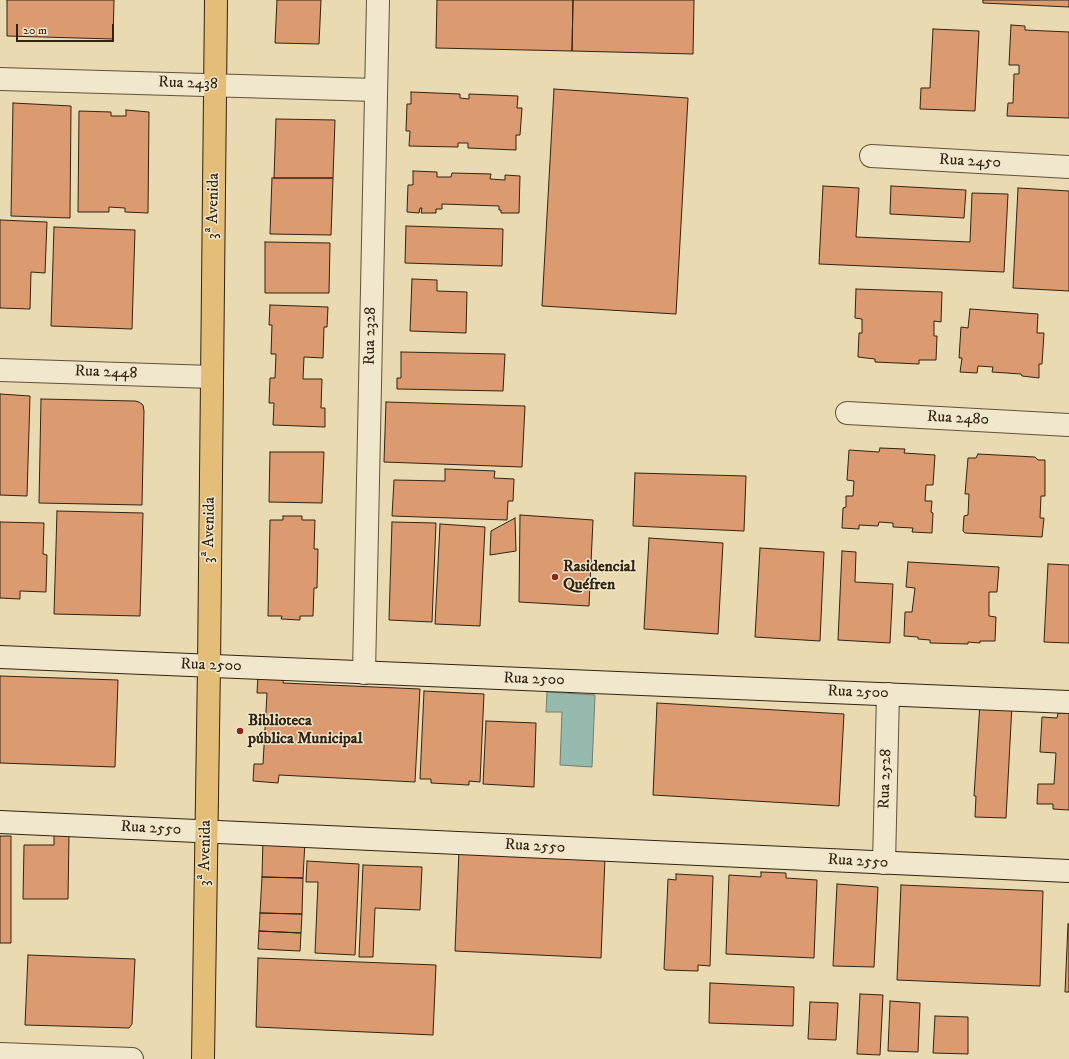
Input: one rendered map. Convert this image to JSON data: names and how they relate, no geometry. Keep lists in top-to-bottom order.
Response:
{
  "streets": {
    "main road": [
      "Rua 2438",
      "Rua 2450",
      "3ª Avenida",
      "Rua 2328",
      "Rua 2448",
      "Rua 2480",
      "Rua 2500",
      "Rua 2528",
      "Rua 2550"
    ]
  },
  "crossings": [
    ["Rua 2438", "3ª Avenida"],
    ["Rua 2438", "Rua 2328"],
    ["3ª Avenida", "Rua 2448"],
    ["3ª Avenida", "Rua 2500"],
    ["3ª Avenida", "Rua 2550"],
    ["Rua 2328", "Rua 2500"],
    ["Rua 2500", "Rua 2528"],
    ["Rua 2528", "Rua 2550"]
  ],
  "places": ["Rasidencial Quéfren", "Biblioteca pública Municipal"],
  "scale_bar": "20 m"
}
